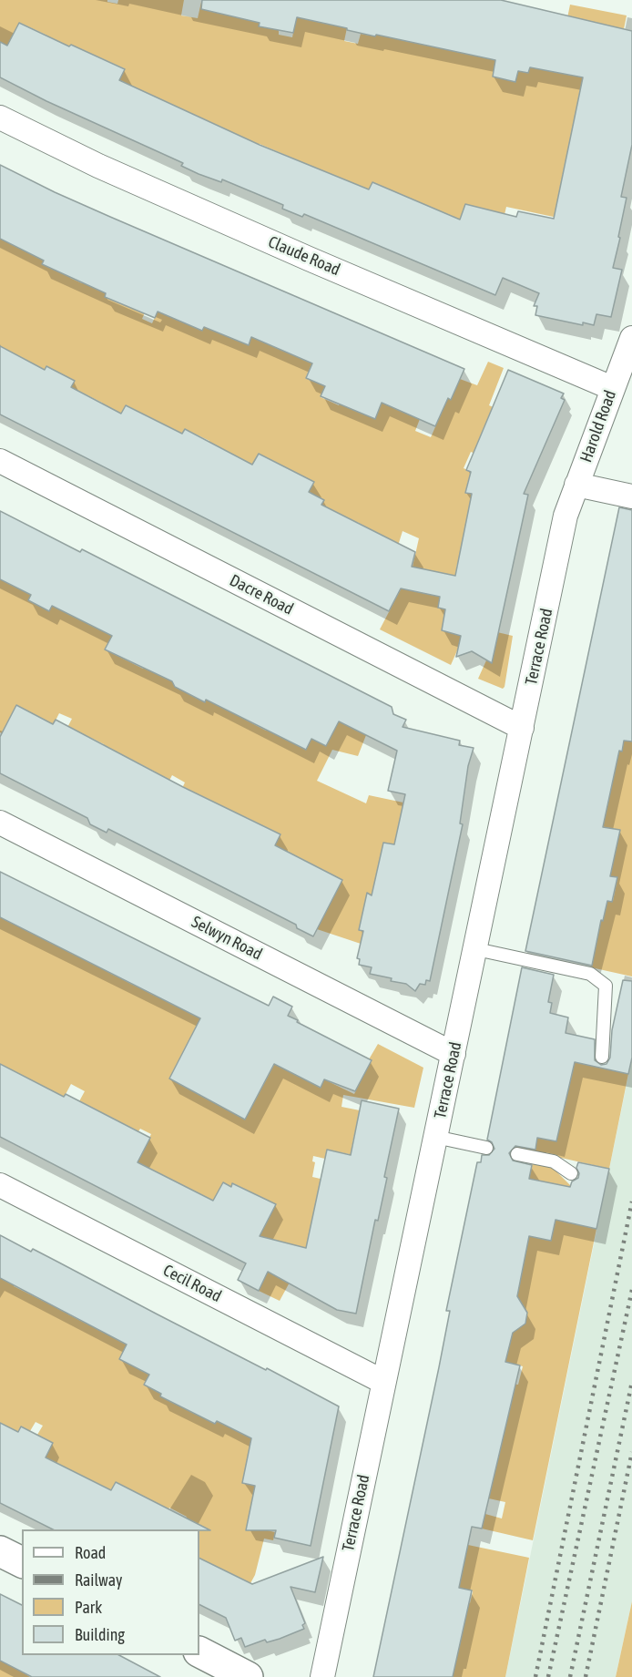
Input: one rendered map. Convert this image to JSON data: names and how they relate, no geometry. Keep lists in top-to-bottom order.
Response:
{
  "streets": {
    "street": [
      "Claude Road",
      "Harold Road",
      "Dacre Road",
      "Terrace Road",
      "Selwyn Road",
      "Cecil Road"
    ]
  },
  "crossings": [
    ["Claude Road", "Harold Road"],
    ["Harold Road", "Terrace Road"],
    ["Dacre Road", "Terrace Road"],
    ["Terrace Road", "Selwyn Road"],
    ["Terrace Road", "Cecil Road"]
  ],
  "legend": [
    "Road",
    "Railway",
    "Park",
    "Building"
  ]
}
